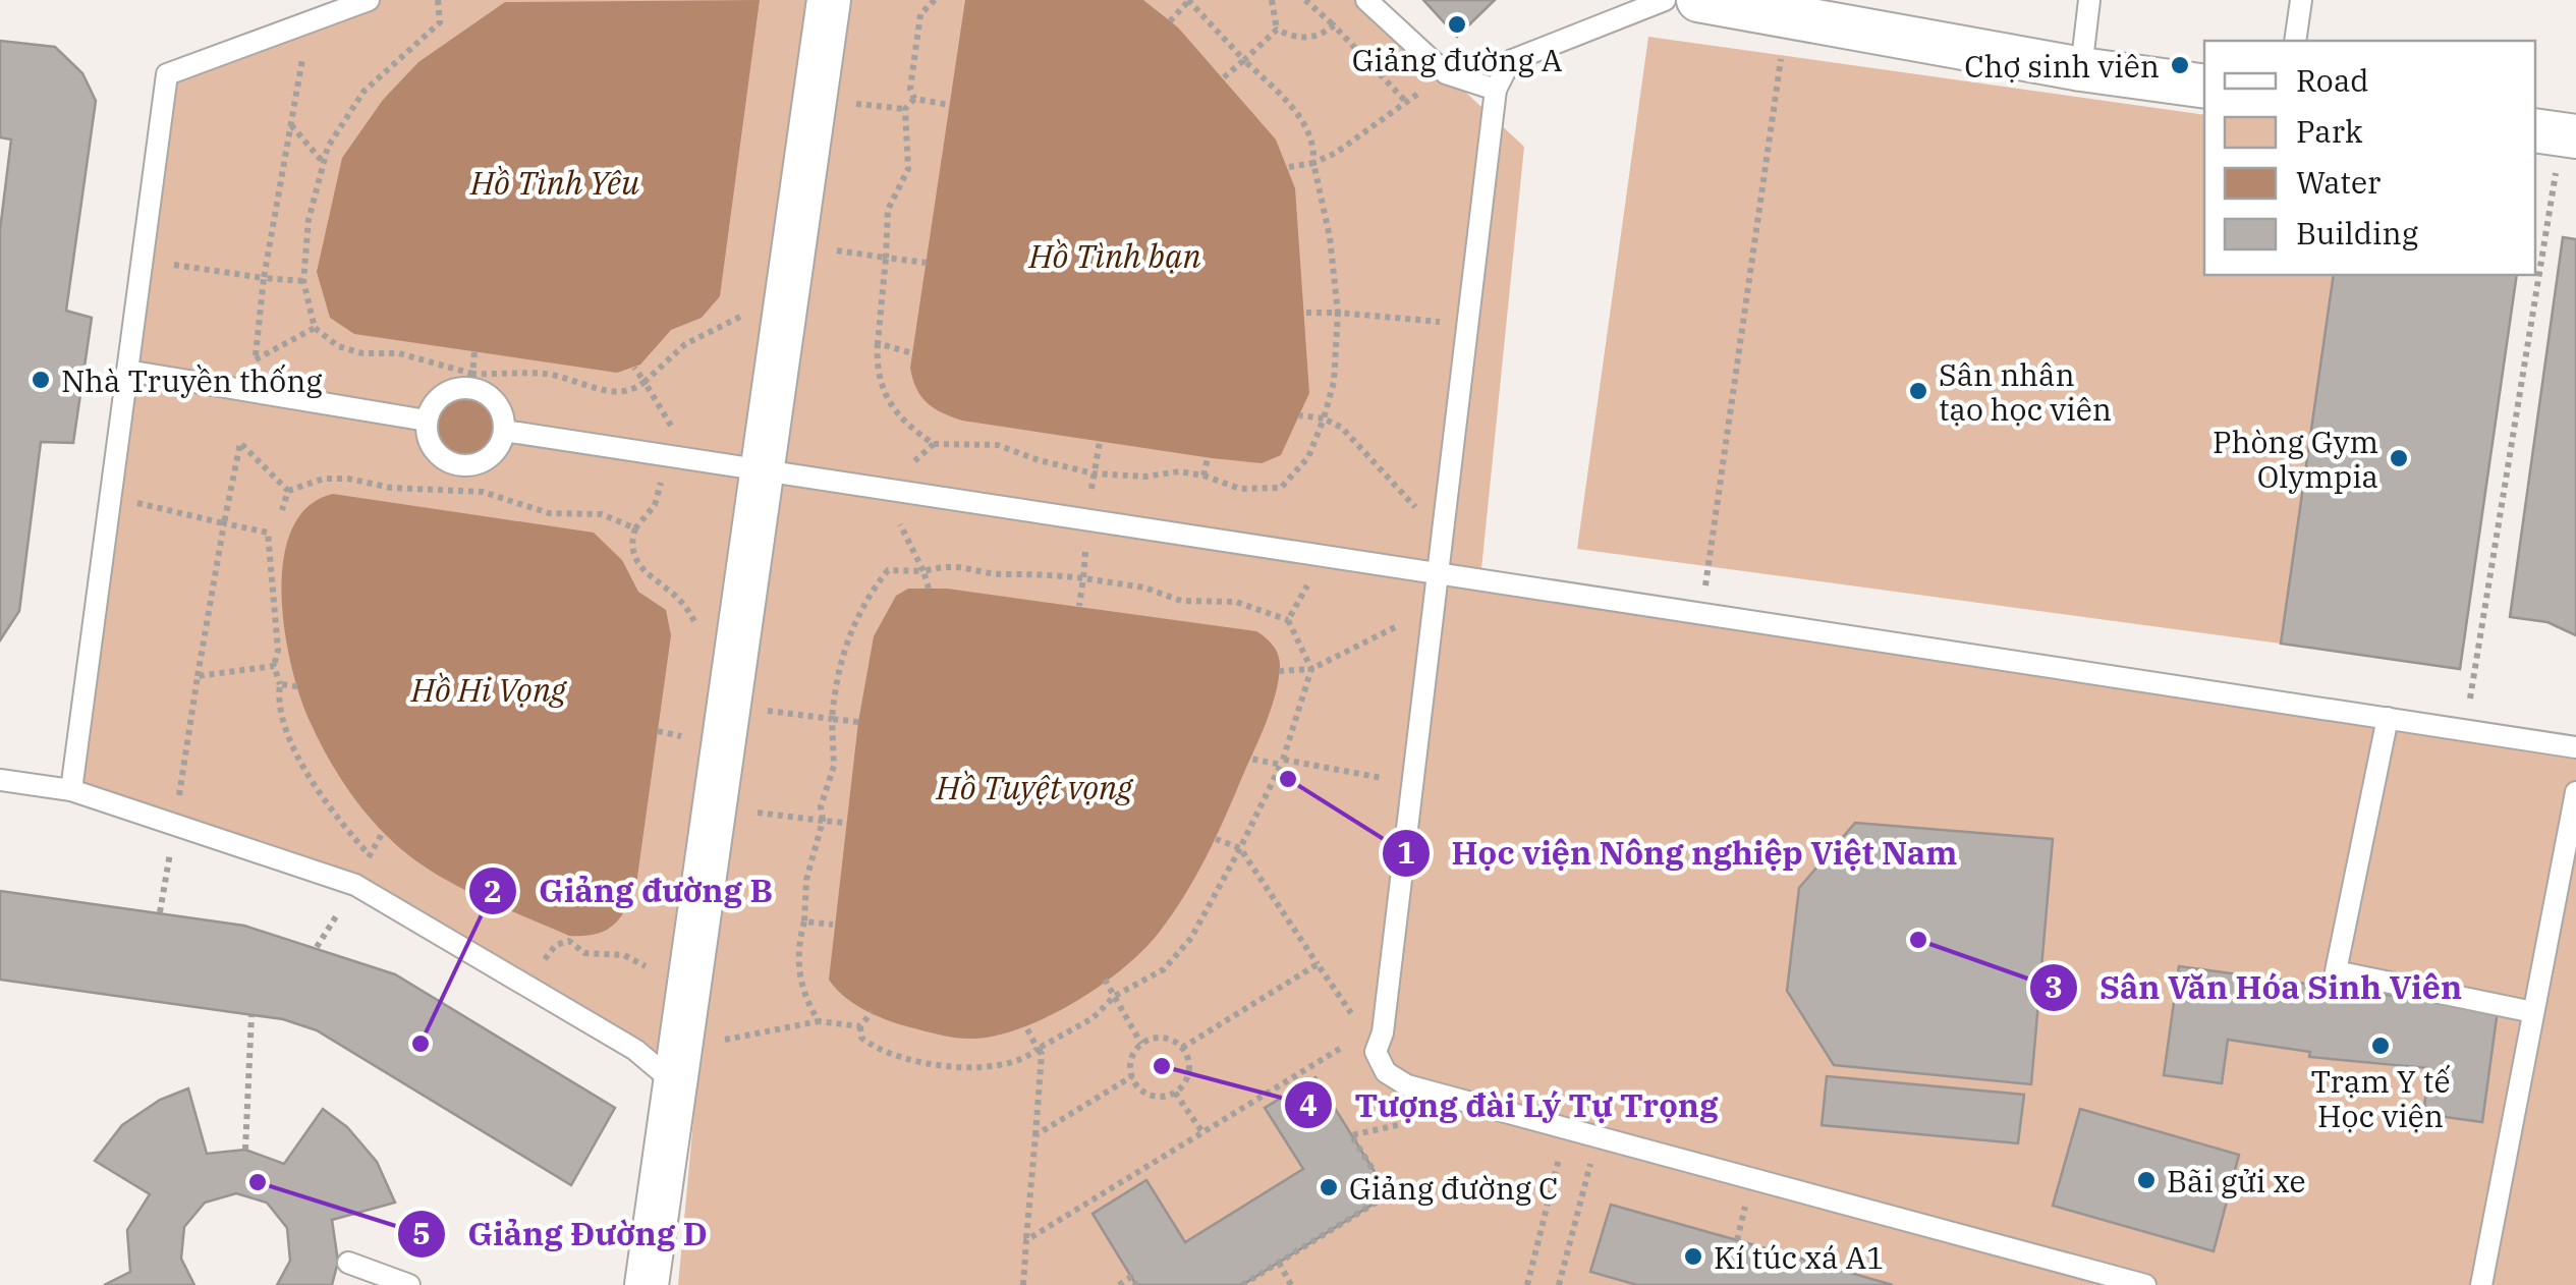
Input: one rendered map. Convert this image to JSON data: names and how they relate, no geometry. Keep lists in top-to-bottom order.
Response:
{
  "water": [
    "Hồ Tình Yêu",
    "Hồ Tình bạn",
    "Hồ Hi Vọng",
    "Hồ Tuyệt vọng"
  ],
  "places": [
    "Giảng đường A",
    "Chợ sinh viên",
    "Nhà Truyền thống",
    "Sân nhân tạo học viên",
    "Phòng Gym Olympia",
    "Học viện Nông nghiệp Việt Nam",
    "Sân Văn Hóa Sinh Viên",
    "Giảng đường B",
    "Trạm Y tế Học viện",
    "Tượng đài Lý Tự Trọng",
    "Bãi gửi xe",
    "Giảng Đường D",
    "Giảng đường C",
    "Kí túc xá A1"
  ],
  "legend": [
    "Road",
    "Park",
    "Water",
    "Building"
  ]
}
